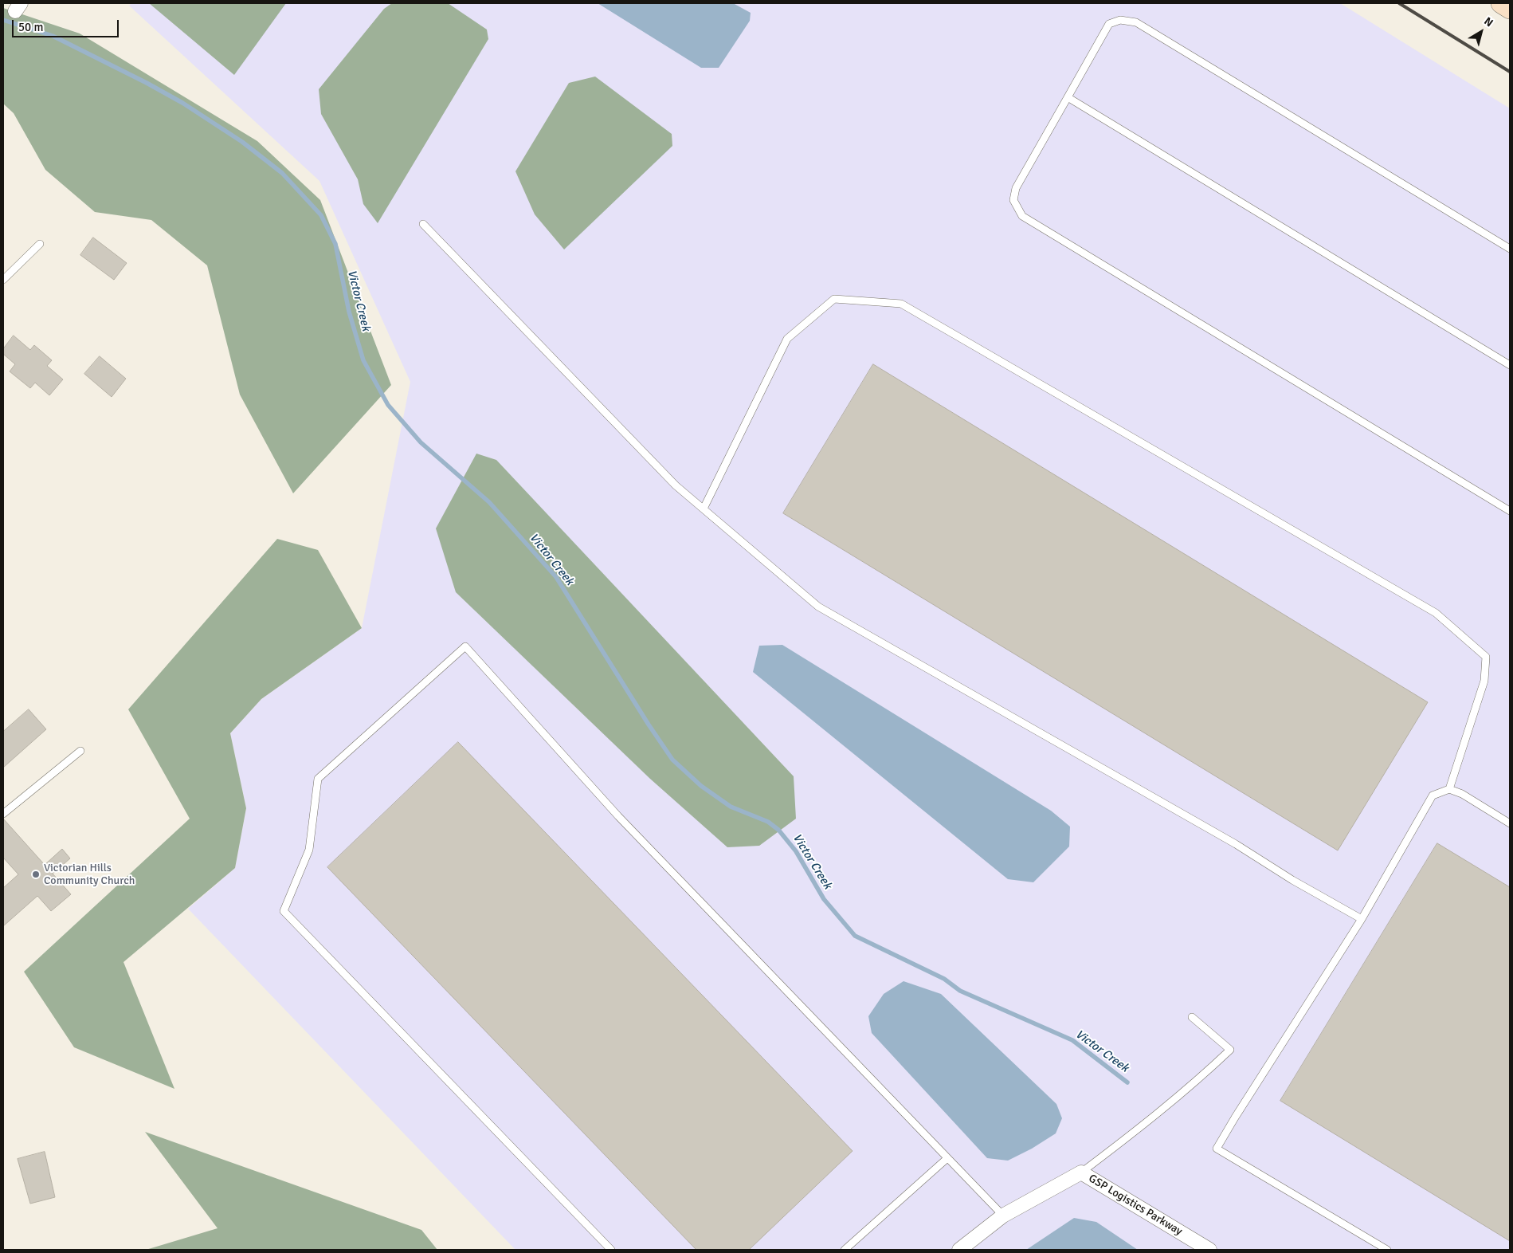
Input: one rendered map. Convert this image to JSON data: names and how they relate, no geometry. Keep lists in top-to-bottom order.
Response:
{
  "streets": {
    "street": ["GSP Logistics Parkway"]
  },
  "water": ["Victor Creek"],
  "places": ["Victorian Hills Community Church"],
  "scale_bar": "50 m",
  "north": "top right"
}
